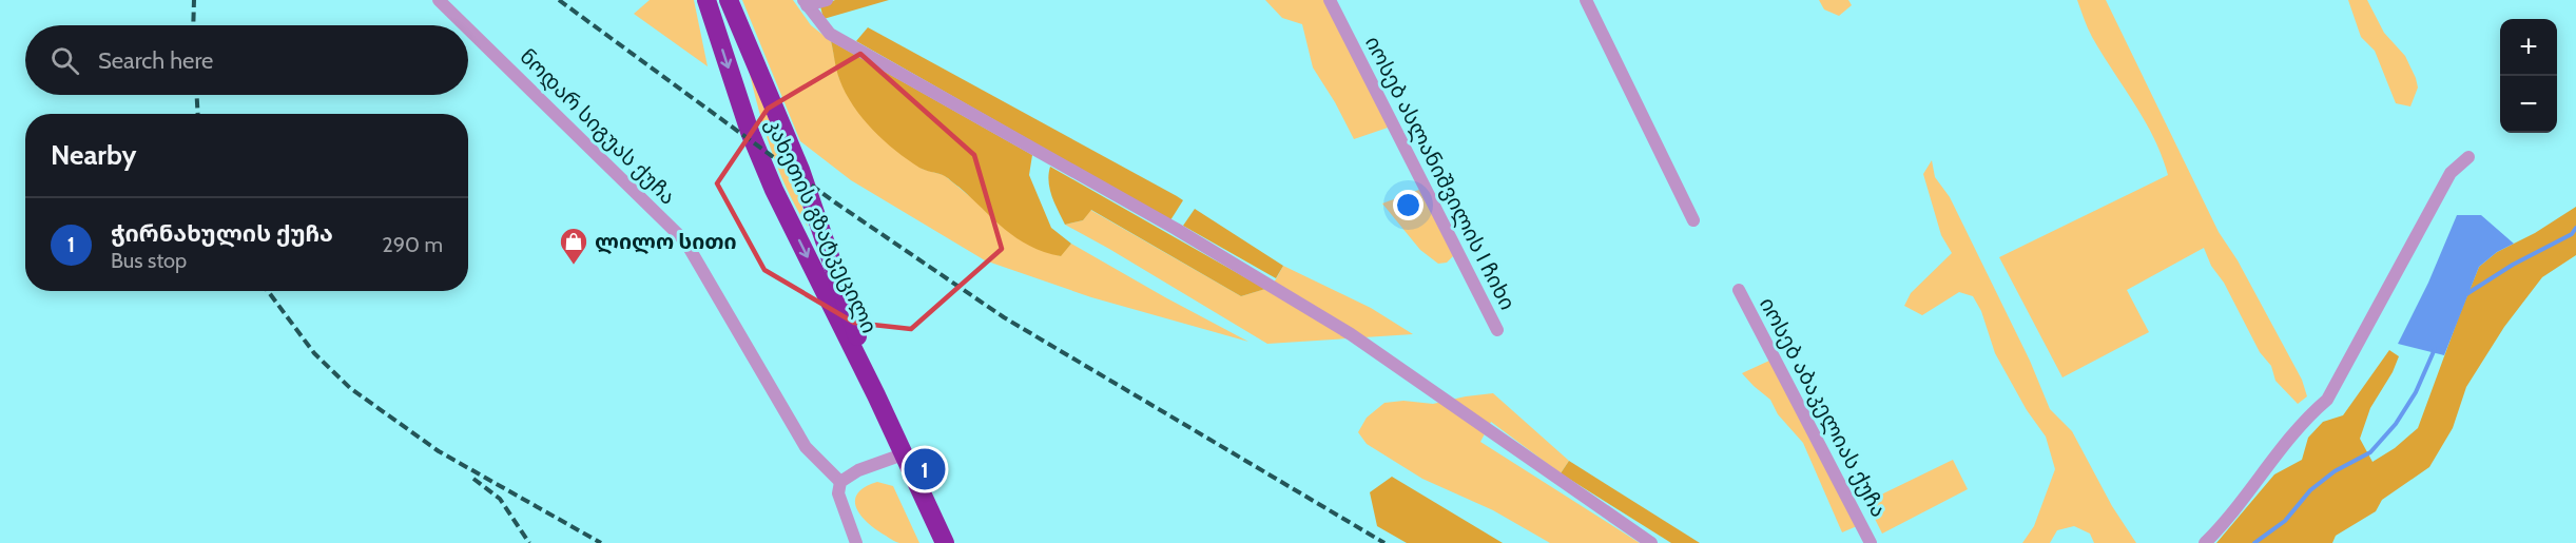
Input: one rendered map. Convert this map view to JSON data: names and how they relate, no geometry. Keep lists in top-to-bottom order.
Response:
{
  "streets": {
    "highway": ["კახეთის გზატკეცილი"],
    "street": ["ნოდარ სიგუას ქუჩა", "იოსებ ასლანიშვილის I ჩიხი", "იოსებ აბაკელიას ქუჩა"]
  },
  "places": {
    "shop": ["ლილო სითი"]
  },
  "page": {
    "map_buttons": ["+", "−"],
    "search": "Search here",
    "heading": "Nearby",
    "list": [
      {
        "mark": "1",
        "name": "ჭირნახულის ქუჩა",
        "note": "Bus stop",
        "value": "290 m"
      }
    ],
    "pins": "1"
  }
}
